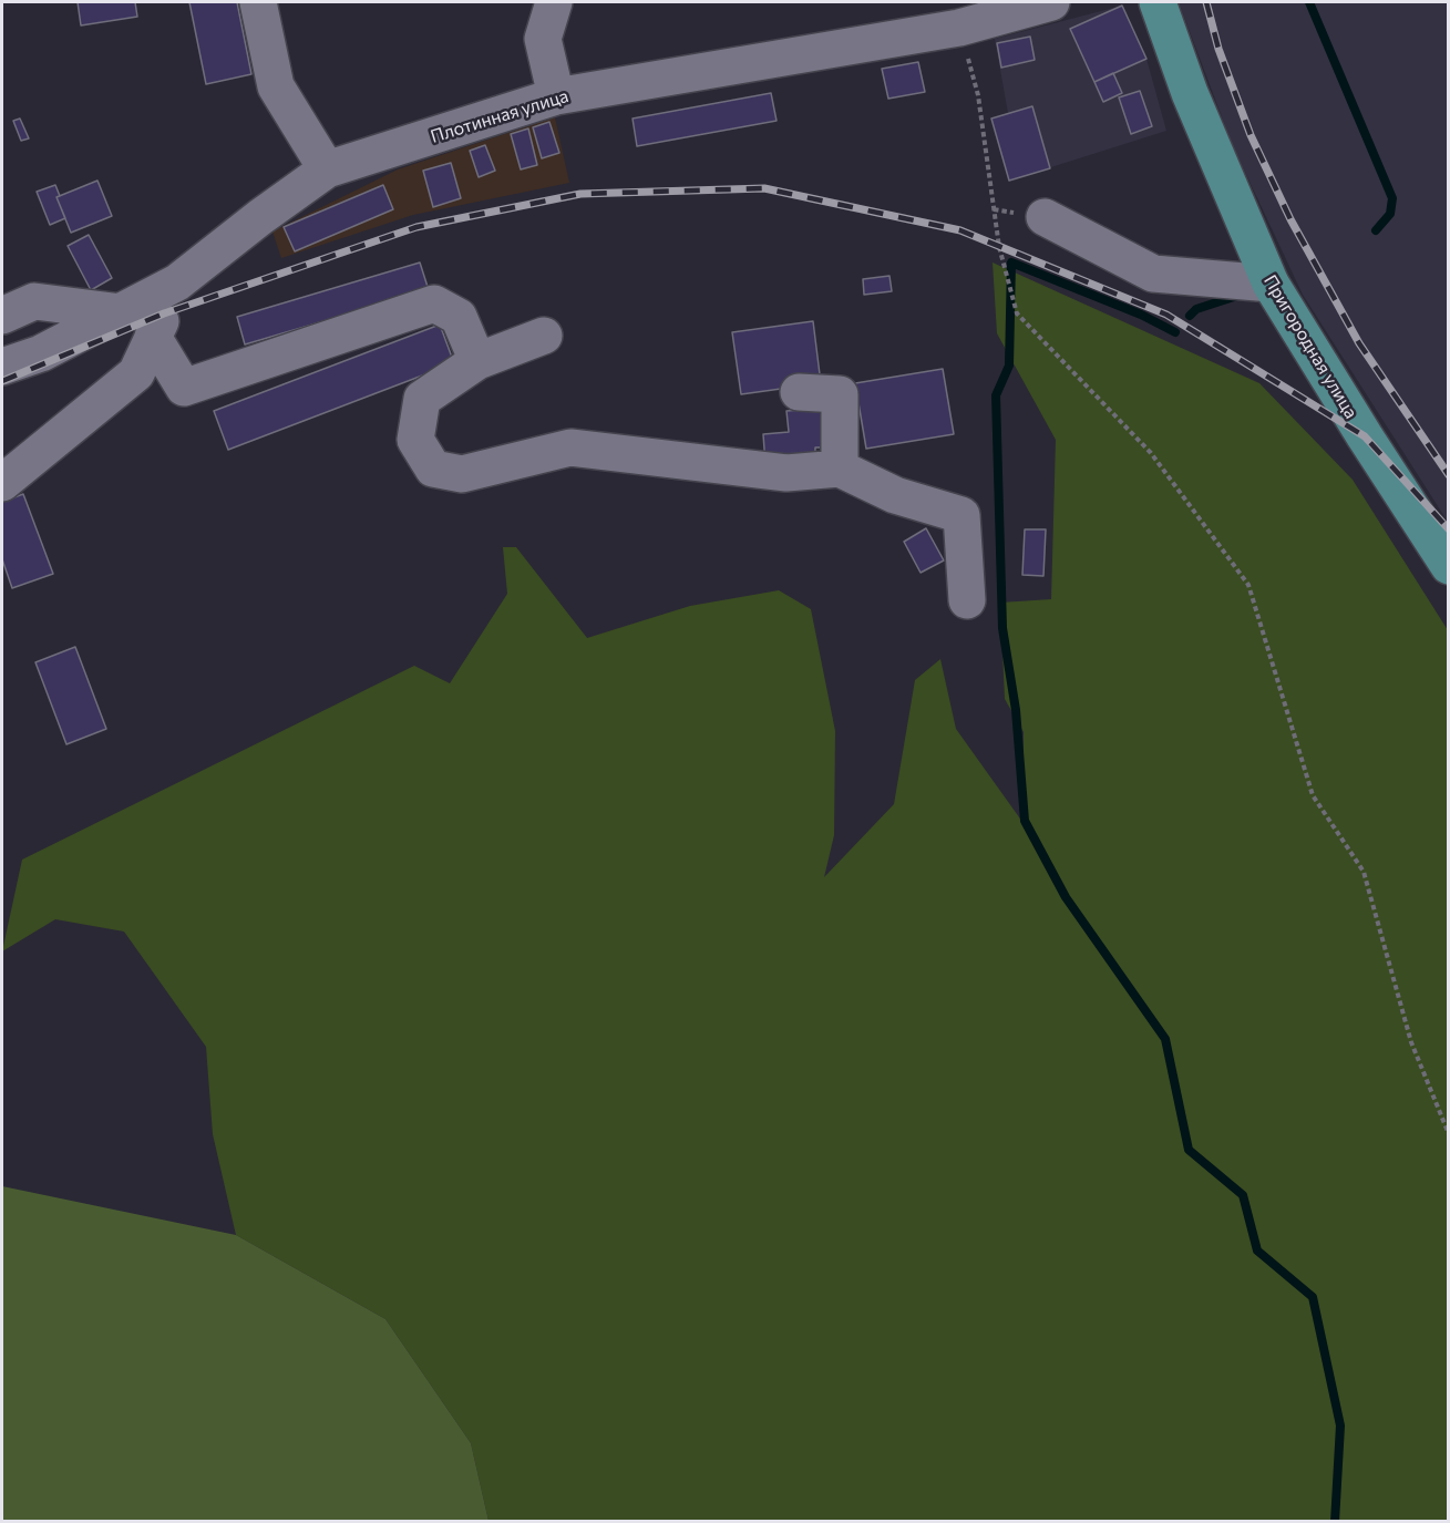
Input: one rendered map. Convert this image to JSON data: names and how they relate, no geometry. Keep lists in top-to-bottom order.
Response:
{
  "streets": {
    "main road": ["Пригородная улица"],
    "street": ["Плотинная улица"]
  }
}
